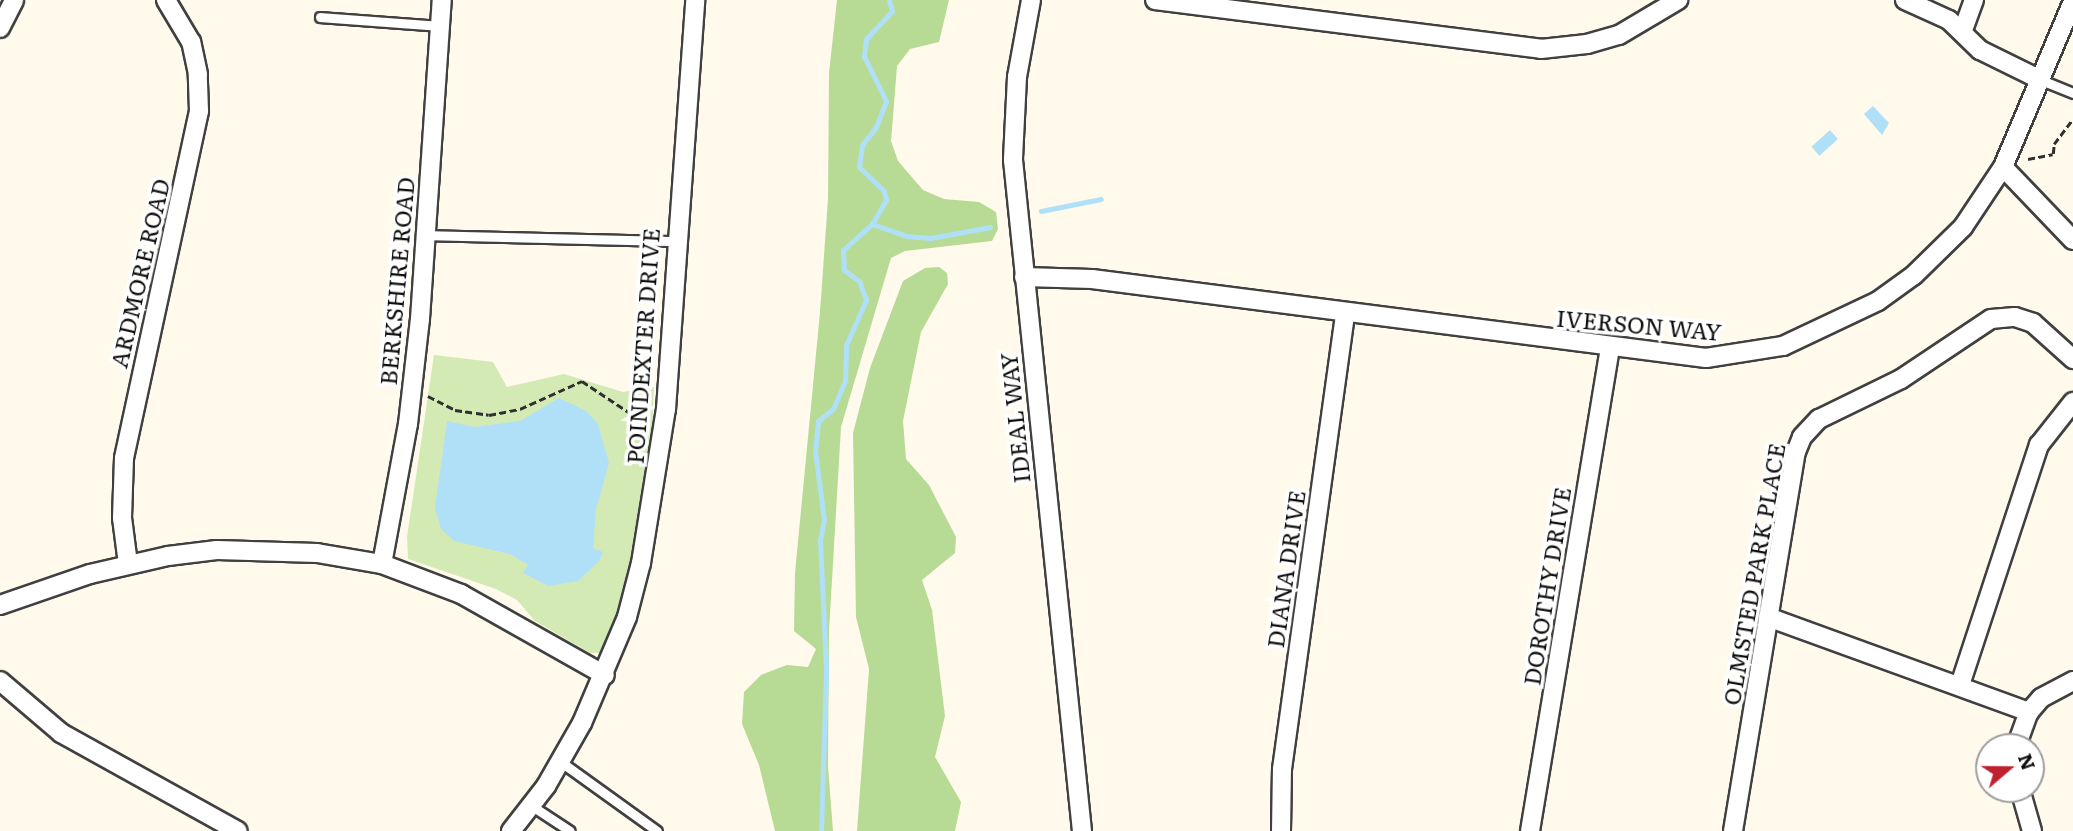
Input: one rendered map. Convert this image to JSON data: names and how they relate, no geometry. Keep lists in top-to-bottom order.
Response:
{
  "streets": {
    "street": [
      "ARDMORE ROAD",
      "BERKSHIRE ROAD",
      "IVERSON WAY",
      "POINDEXTER DRIVE",
      "IDEAL WAY",
      "DIANA DRIVE",
      "OLMSTED PARK PLACE",
      "DOROTHY DRIVE"
    ]
  },
  "crossings": [
    ["IVERSON WAY", "IDEAL WAY"],
    ["IVERSON WAY", "DIANA DRIVE"],
    ["IVERSON WAY", "DOROTHY DRIVE"]
  ],
  "north": "right"
}
